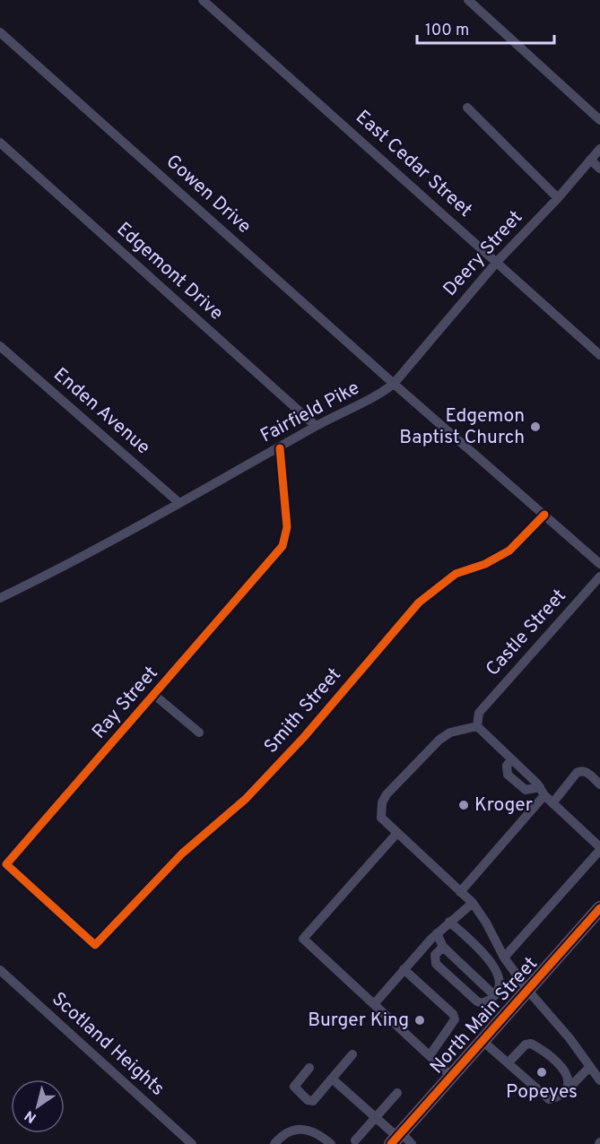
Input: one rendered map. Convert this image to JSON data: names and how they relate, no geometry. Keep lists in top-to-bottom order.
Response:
{
  "streets": {
    "highway": ["North Main Street"],
    "street": [
      "East Cedar Street",
      "Gowen Drive",
      "Deery Street",
      "Edgemont Drive",
      "Enden Avenue",
      "Fairfield Pike",
      "Castle Street",
      "Ray Street",
      "Smith Street",
      "Scotland Heights"
    ]
  },
  "crossings": [
    ["East Cedar Street", "Deery Street"],
    ["Gowen Drive", "Deery Street"],
    ["Gowen Drive", "Fairfield Pike"],
    ["Deery Street", "Fairfield Pike"],
    ["Edgemont Drive", "Fairfield Pike"],
    ["Enden Avenue", "Fairfield Pike"],
    ["Fairfield Pike", "Ray Street"],
    ["Ray Street", "Smith Street"]
  ],
  "places": [
    "Edgemon Baptist Church",
    "Kroger",
    "Burger King",
    "Popeyes"
  ],
  "scale_bar": "100 m",
  "north": "bottom left"
}
